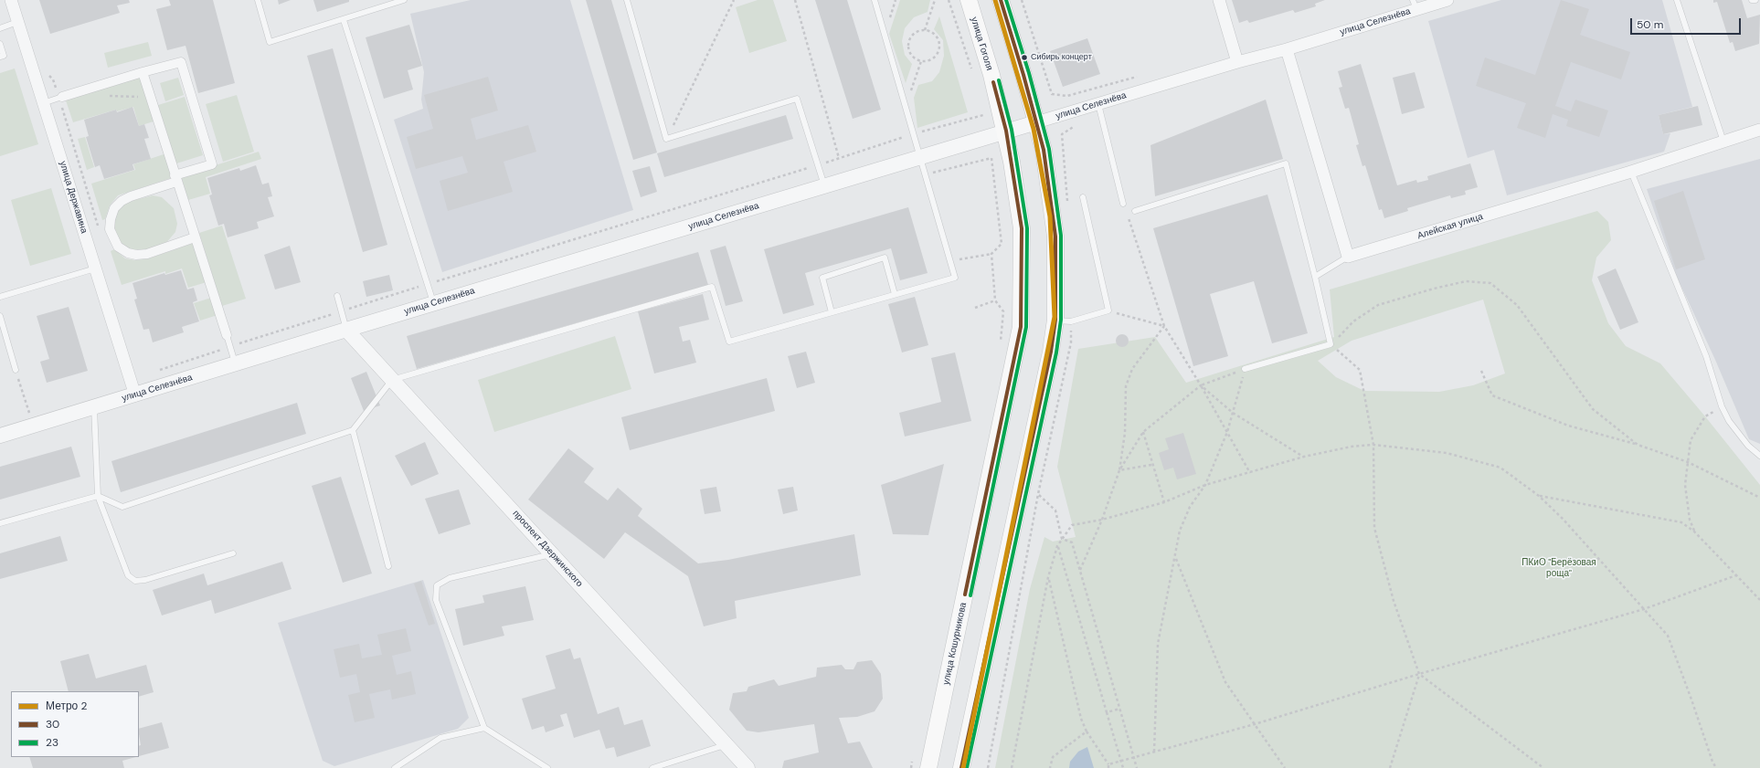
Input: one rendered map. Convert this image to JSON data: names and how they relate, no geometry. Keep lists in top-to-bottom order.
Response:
{
  "streets": {
    "main road": ["улица Гоголя", "улица Кошурникова"],
    "street": [
      "улица Селезнёва",
      "улица Державина",
      "Алейская улица",
      "проспект Дзержинского"
    ]
  },
  "crossings": [
    ["улица Селезнёва", "улица Гоголя"],
    ["улица Селезнёва", "улица Державина"],
    ["улица Селезнёва", "проспект Дзержинского"],
    ["улица Селезнёва", "улица Кошурникова"],
    ["улица Гоголя", "улица Кошурникова"]
  ],
  "parks": ["ПКиО \"Берёзовая роща\""],
  "places": ["Сибирь концерт"],
  "lines": ["metro line 2", "transit line 30", "transit line 23"],
  "legend": ["Метро 2", "30", "23"],
  "scale_bar": "50 m"
}
